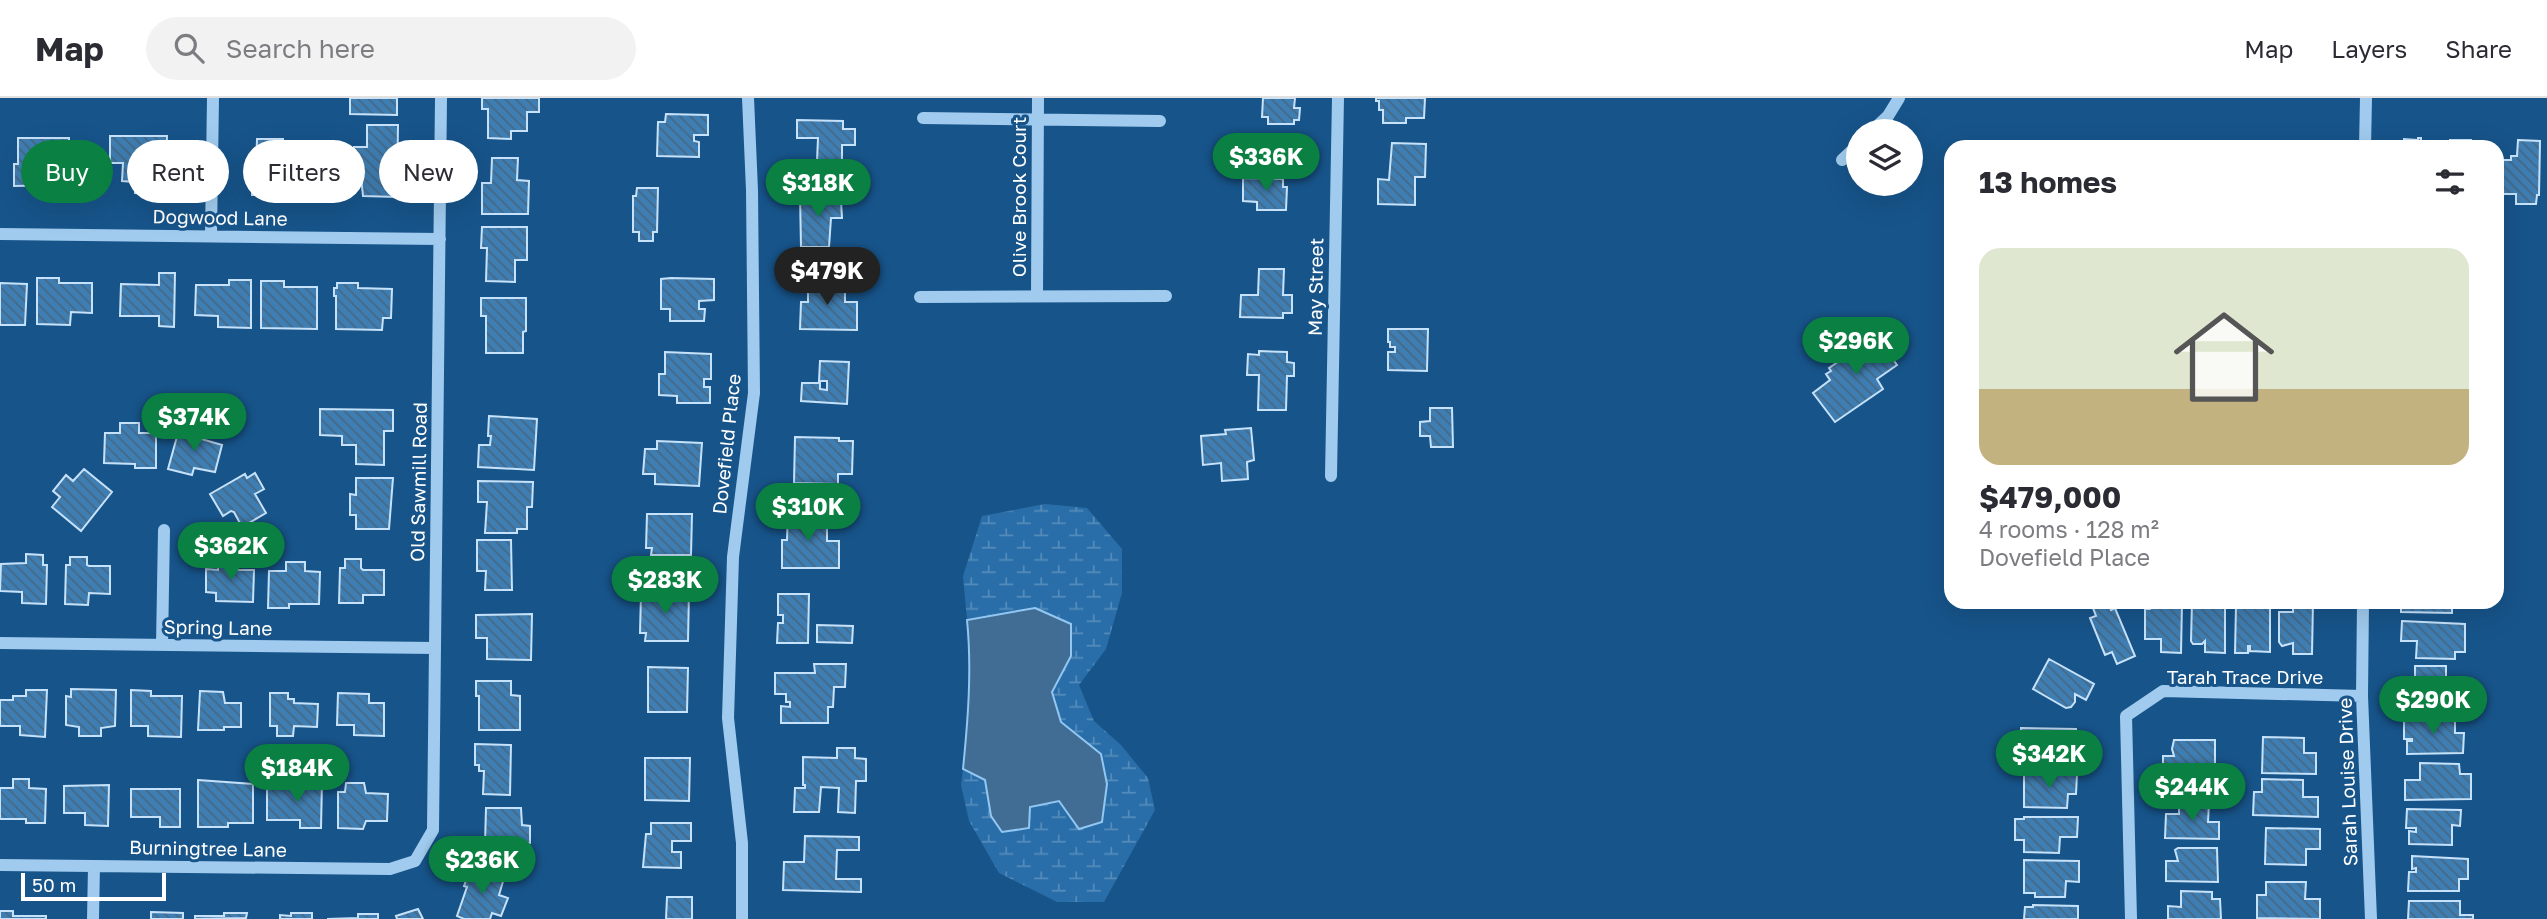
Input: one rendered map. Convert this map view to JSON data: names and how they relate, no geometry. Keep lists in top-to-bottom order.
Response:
{
  "streets": {
    "street": [
      "Olive Brook Court",
      "Dogwood Lane",
      "May Street",
      "Dovefield Place",
      "Old Sawmill Road",
      "Spring Lane",
      "Tarah Trace Drive",
      "Sarah Louise Drive",
      "Burningtree Lane"
    ]
  },
  "crossings": [
    ["Dogwood Lane", "Old Sawmill Road"],
    ["Old Sawmill Road", "Spring Lane"],
    ["Old Sawmill Road", "Burningtree Lane"],
    ["Tarah Trace Drive", "Sarah Louise Drive"]
  ],
  "scale_bar": "50 m",
  "page": {
    "header": "Map",
    "search": "Search here",
    "nav": ["Map", "Layers", "Share"],
    "price": [
      "$336K",
      "$318K",
      "$479K",
      "$296K",
      "$374K",
      "$310K",
      "$362K",
      "$283K",
      "$290K",
      "$342K",
      "$184K",
      "$244K",
      "$236K"
    ],
    "chip": [
      "Buy",
      "Rent",
      "Filters",
      "New"
    ],
    "heading": "13 homes",
    "list": [
      {
        "name": "$479,000",
        "note": "4 rooms · 128 m² · Dovefield Place"
      }
    ],
    "scale": "50 m"
  }
}
